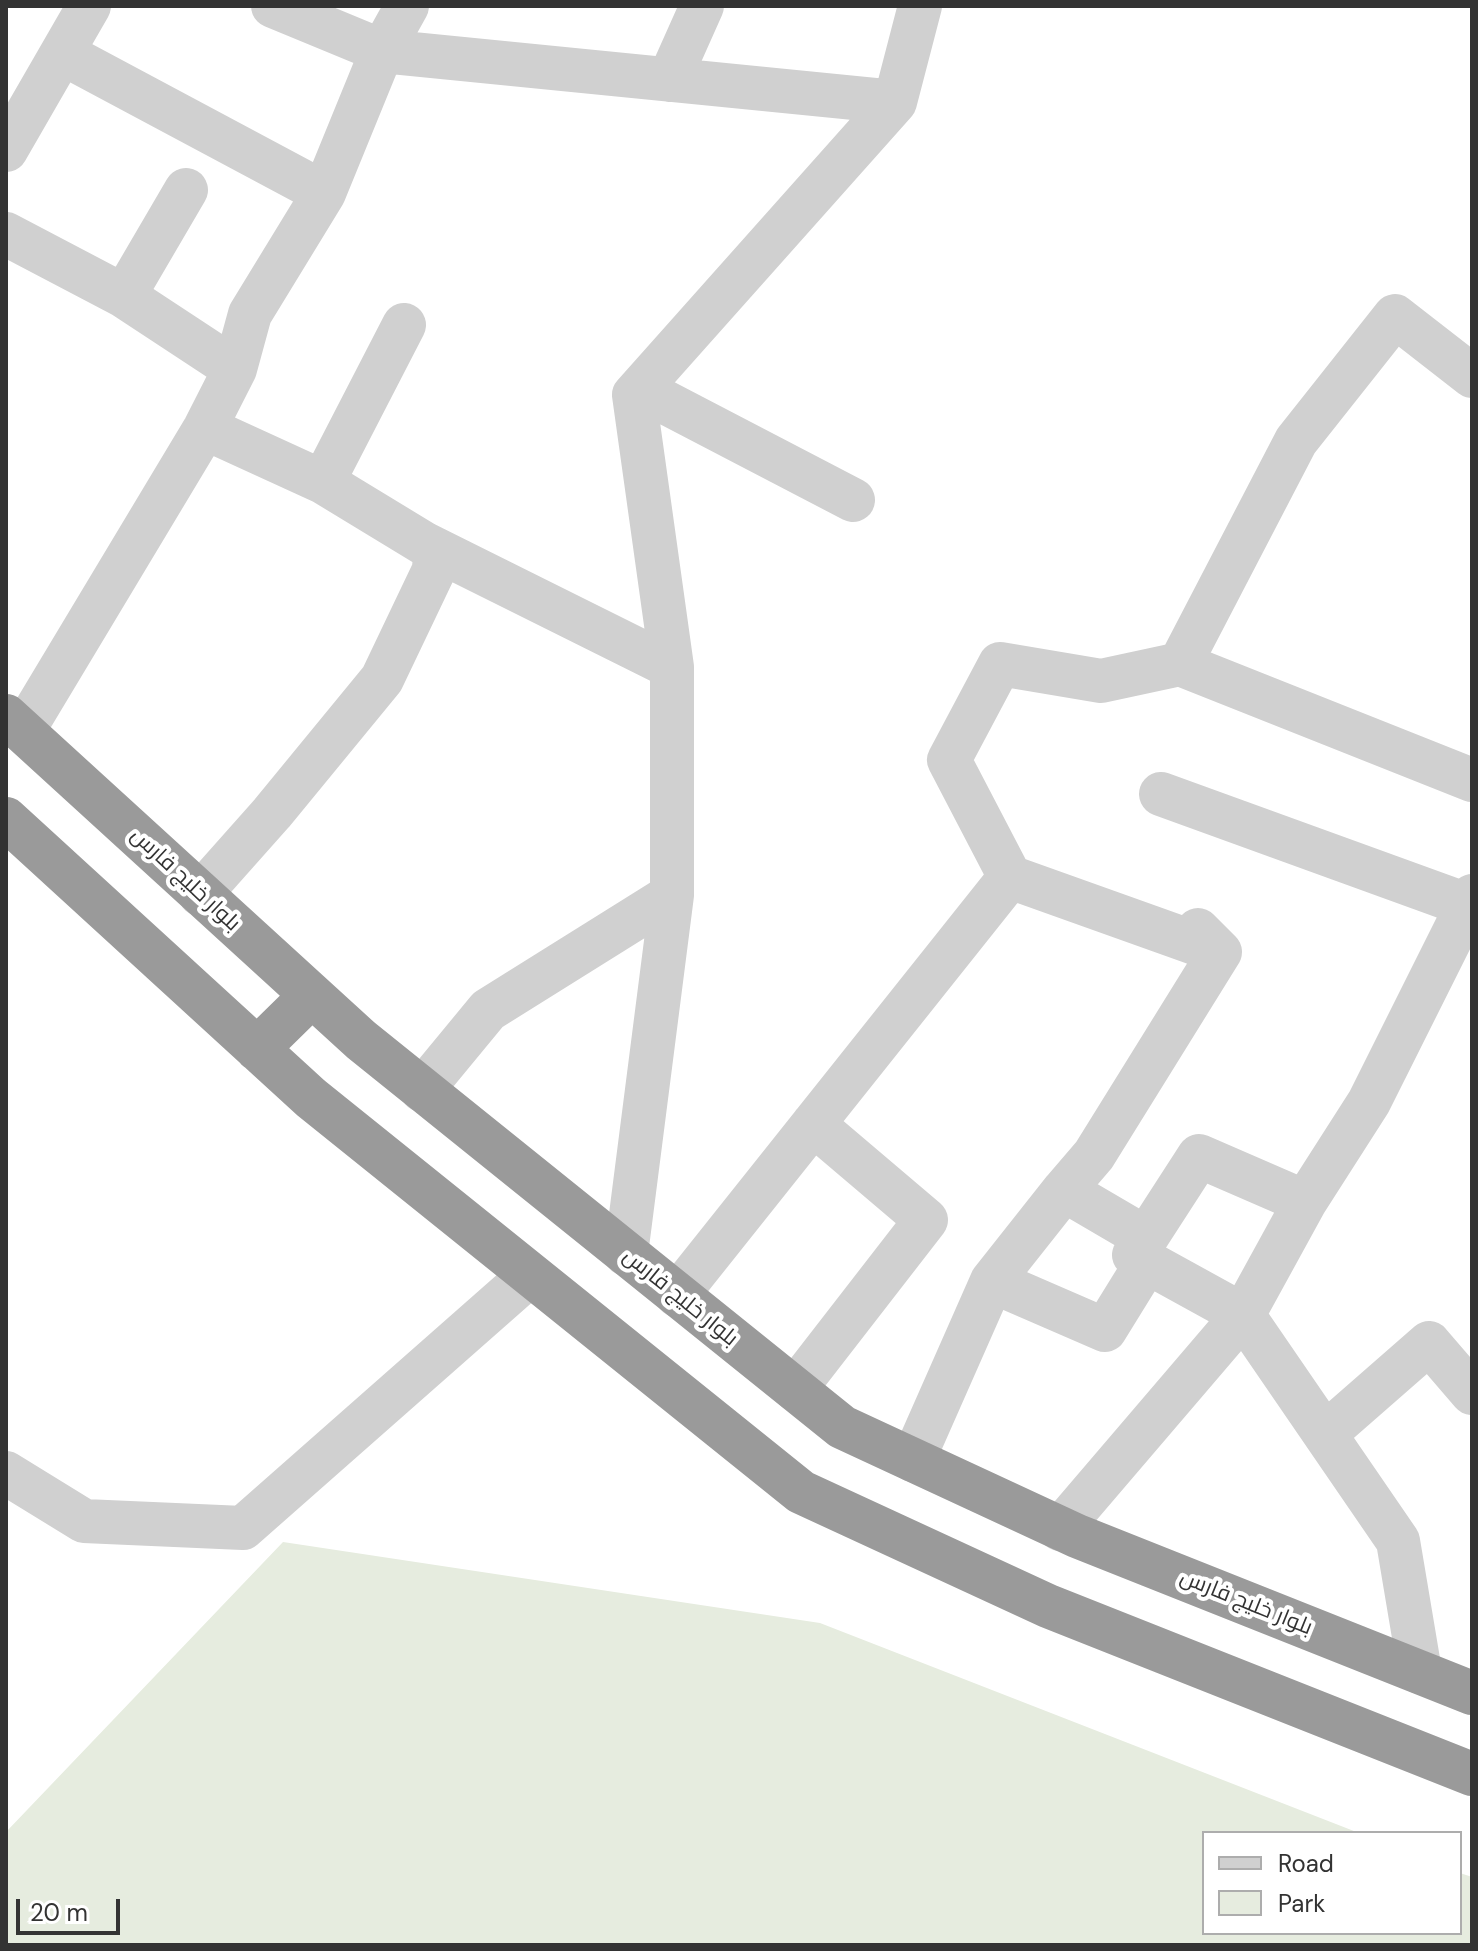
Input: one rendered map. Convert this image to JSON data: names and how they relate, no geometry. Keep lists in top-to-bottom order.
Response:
{
  "streets": {
    "highway": ["بلوار خلیج فارس"]
  },
  "legend": ["Road", "Park"],
  "scale_bar": "20 m"
}
